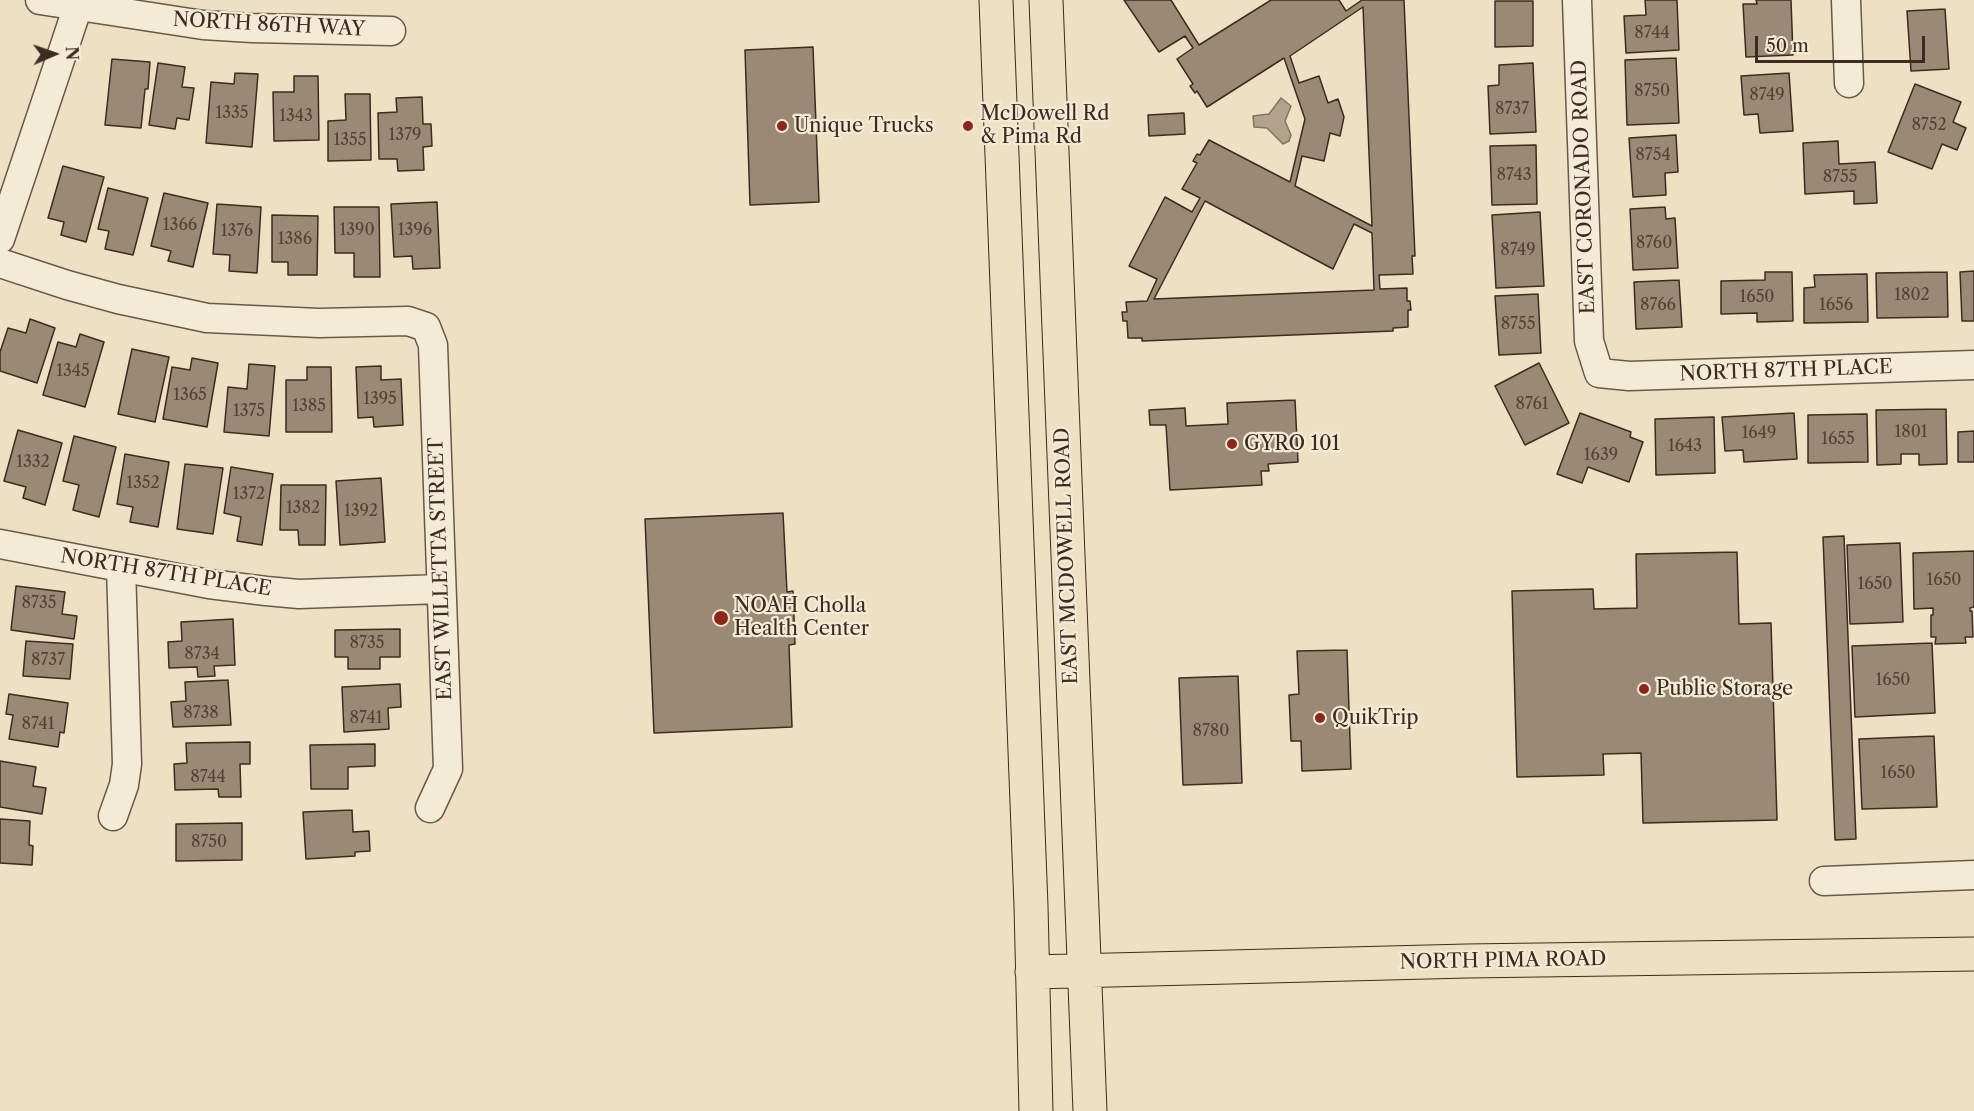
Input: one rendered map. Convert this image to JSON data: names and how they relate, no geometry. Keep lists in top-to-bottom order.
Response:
{
  "streets": {
    "main road": ["EAST MCDOWELL ROAD", "NORTH PIMA ROAD"],
    "street": [
      "NORTH 86TH WAY",
      "EAST CORONADO ROAD",
      "NORTH 87TH PLACE",
      "EAST WILLETTA STREET"
    ]
  },
  "crossings": [
    ["EAST CORONADO ROAD", "NORTH 87TH PLACE"],
    ["NORTH 87TH PLACE", "EAST WILLETTA STREET"],
    ["EAST MCDOWELL ROAD", "NORTH PIMA ROAD"]
  ],
  "places": [
    "Unique Trucks",
    "McDowell Rd & Pima Rd",
    "GYRO 101",
    "NOAH Cholla Health Center",
    "Public Storage",
    "QuikTrip"
  ],
  "house_numbers": [
    "8744",
    "8750",
    "8749",
    "8737",
    "1335",
    "1343",
    "8752",
    "1379",
    "1355",
    "8754",
    "8743",
    "8755",
    "1366",
    "1390",
    "1396",
    "1376",
    "1386",
    "8760",
    "8749",
    "1802",
    "1650",
    "8766",
    "1656",
    "8755",
    "1345",
    "1365",
    "1395",
    "8761",
    "1385",
    "1375",
    "1801",
    "1649",
    "1655",
    "1643",
    "1639",
    "1332",
    "1352",
    "1372",
    "1382",
    "1392",
    "1650",
    "1650",
    "8735",
    "8735",
    "8734",
    "8737",
    "1650",
    "8738",
    "8741",
    "8741",
    "8780",
    "1650",
    "8744",
    "8750"
  ],
  "scale_bar": "50 m",
  "north": "right"
}
